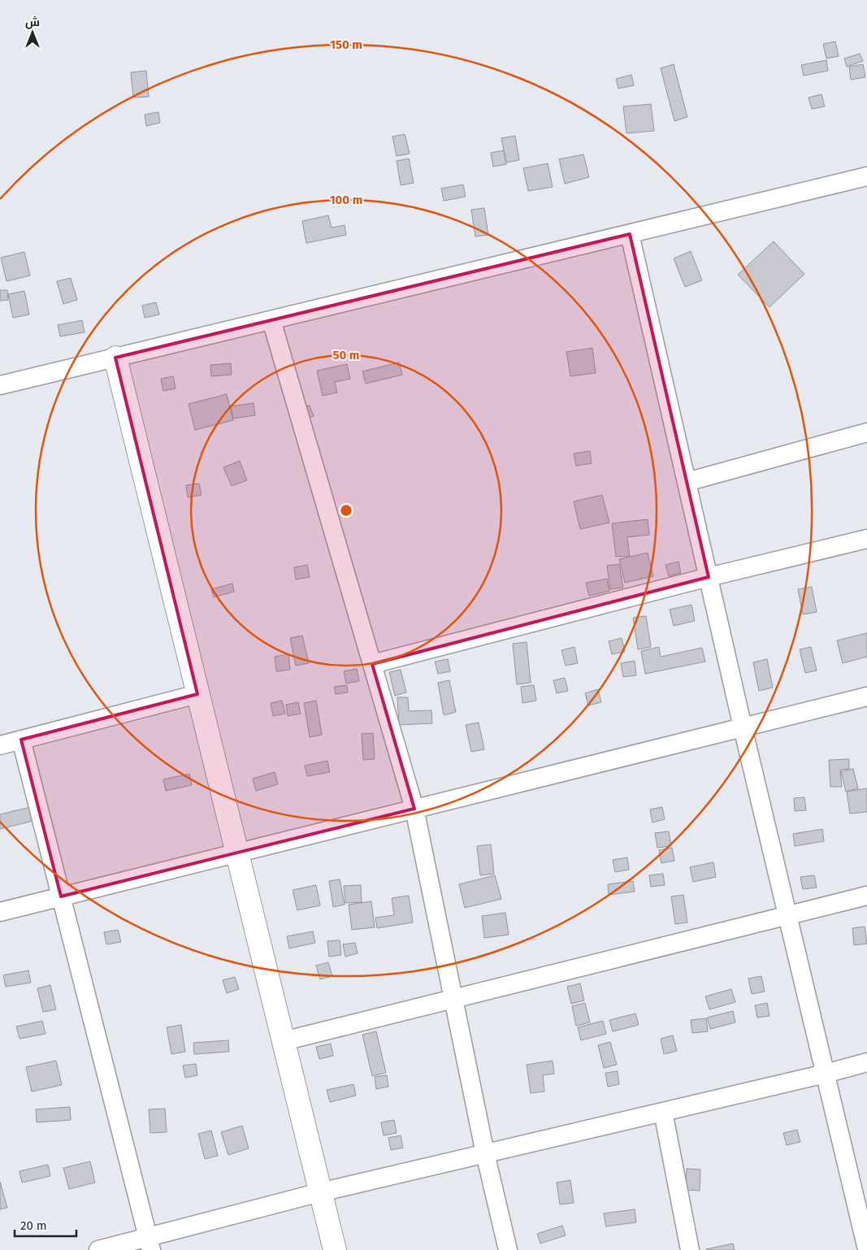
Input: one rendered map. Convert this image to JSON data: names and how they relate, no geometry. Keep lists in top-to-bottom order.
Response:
{
  "scale_bar": "20 m",
  "north": "top",
  "rings": ["150 m", "100 m", "50 m"]
}
